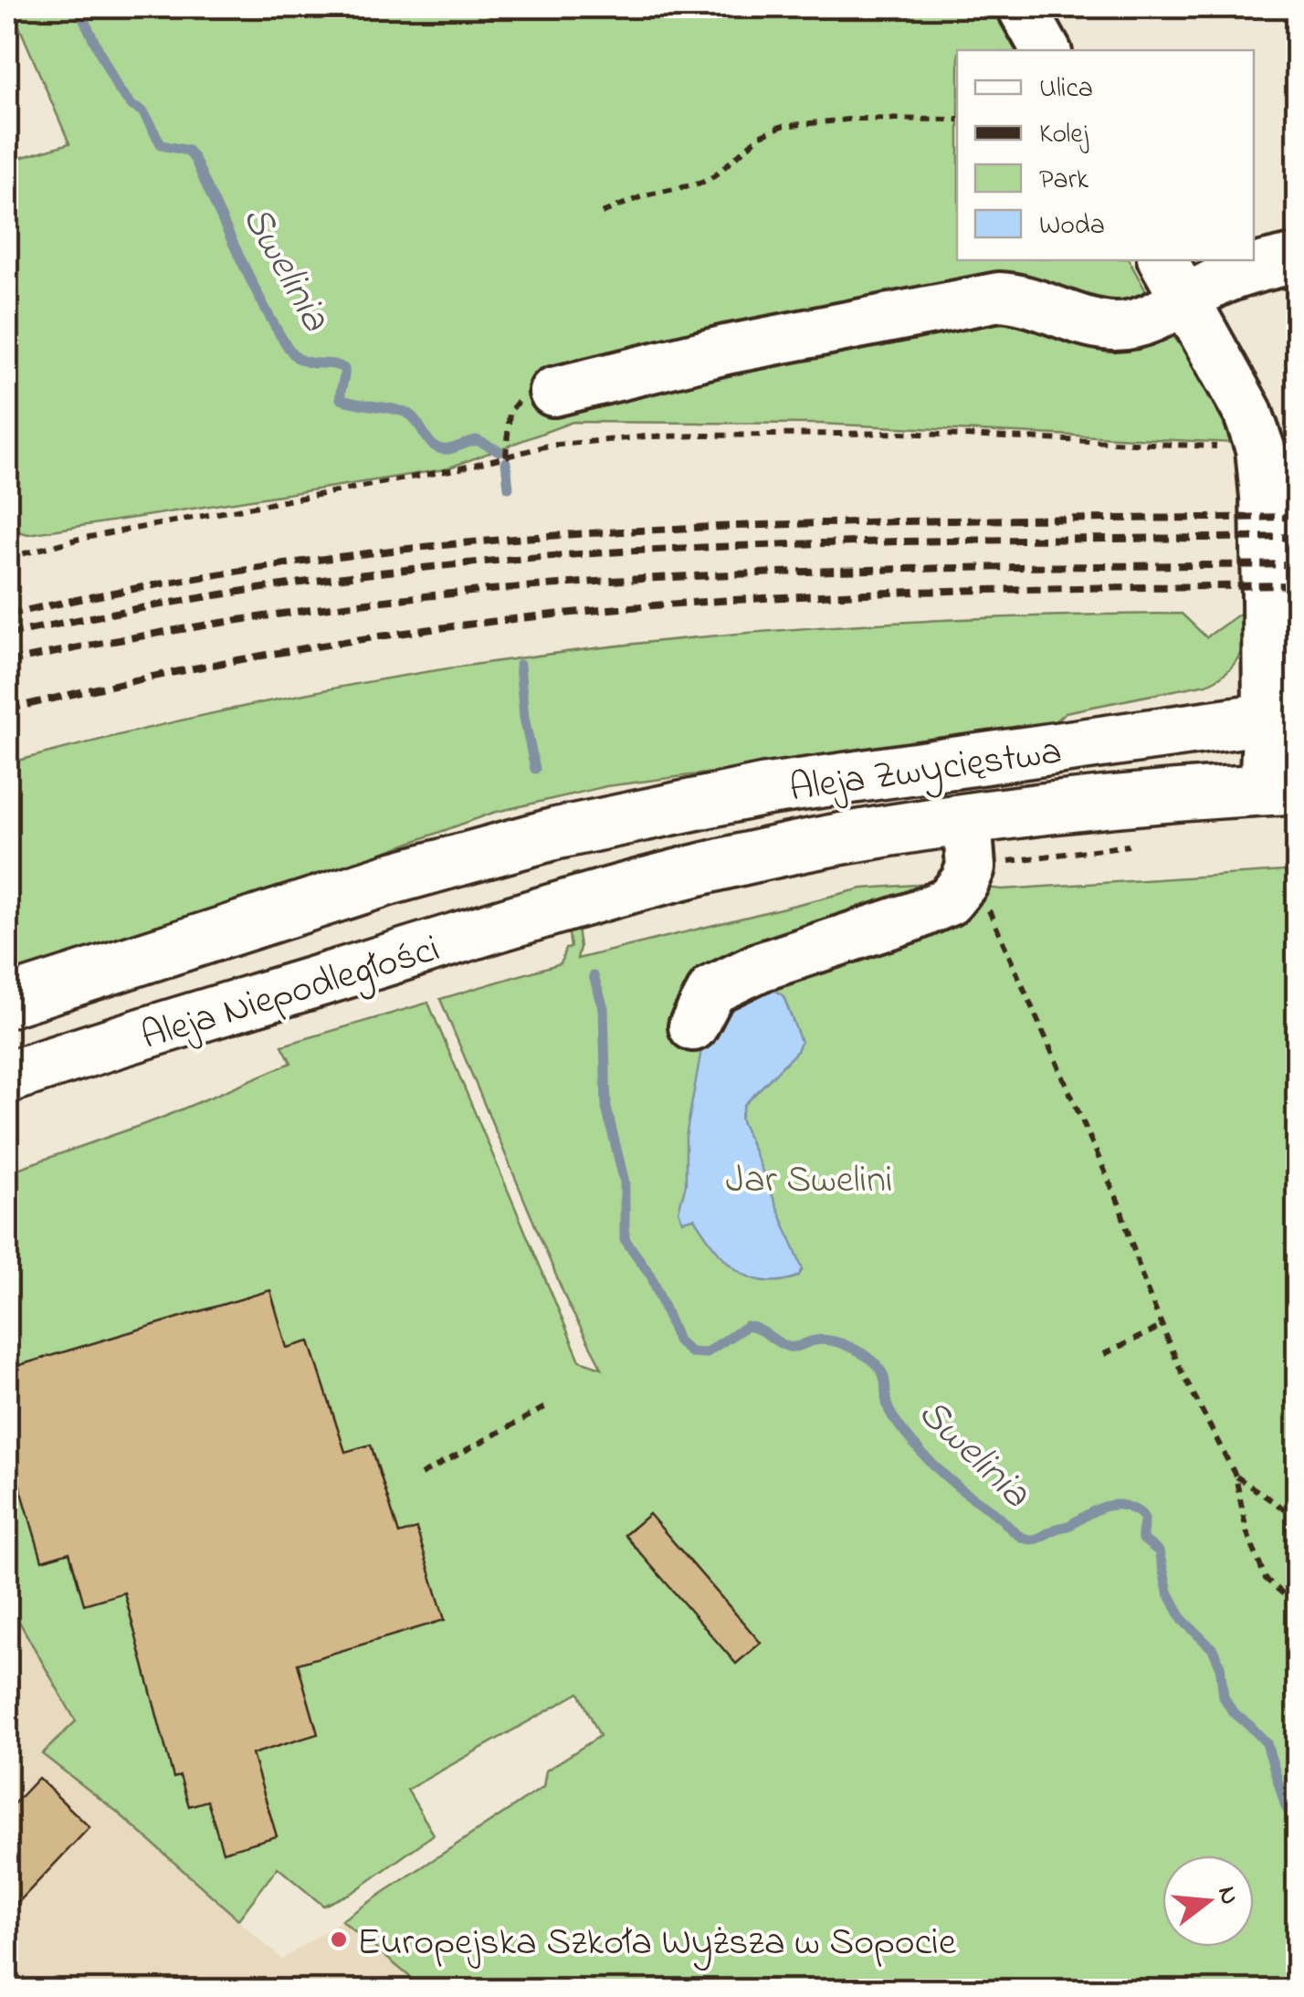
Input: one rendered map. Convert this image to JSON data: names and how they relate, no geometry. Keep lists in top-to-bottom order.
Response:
{
  "streets": {
    "main road": ["Aleja Zwycięstwa", "Aleja Niepodległości"]
  },
  "crossings": [
    ["Aleja Zwycięstwa", "Aleja Niepodległości"]
  ],
  "water": ["Swelinia"],
  "parks": ["Jar Swelini"],
  "places": ["Europejska Szkoła Wyższa w Sopocie"],
  "legend": [
    "Ulica",
    "Kolej",
    "Park",
    "Woda"
  ],
  "north": "right"
}
